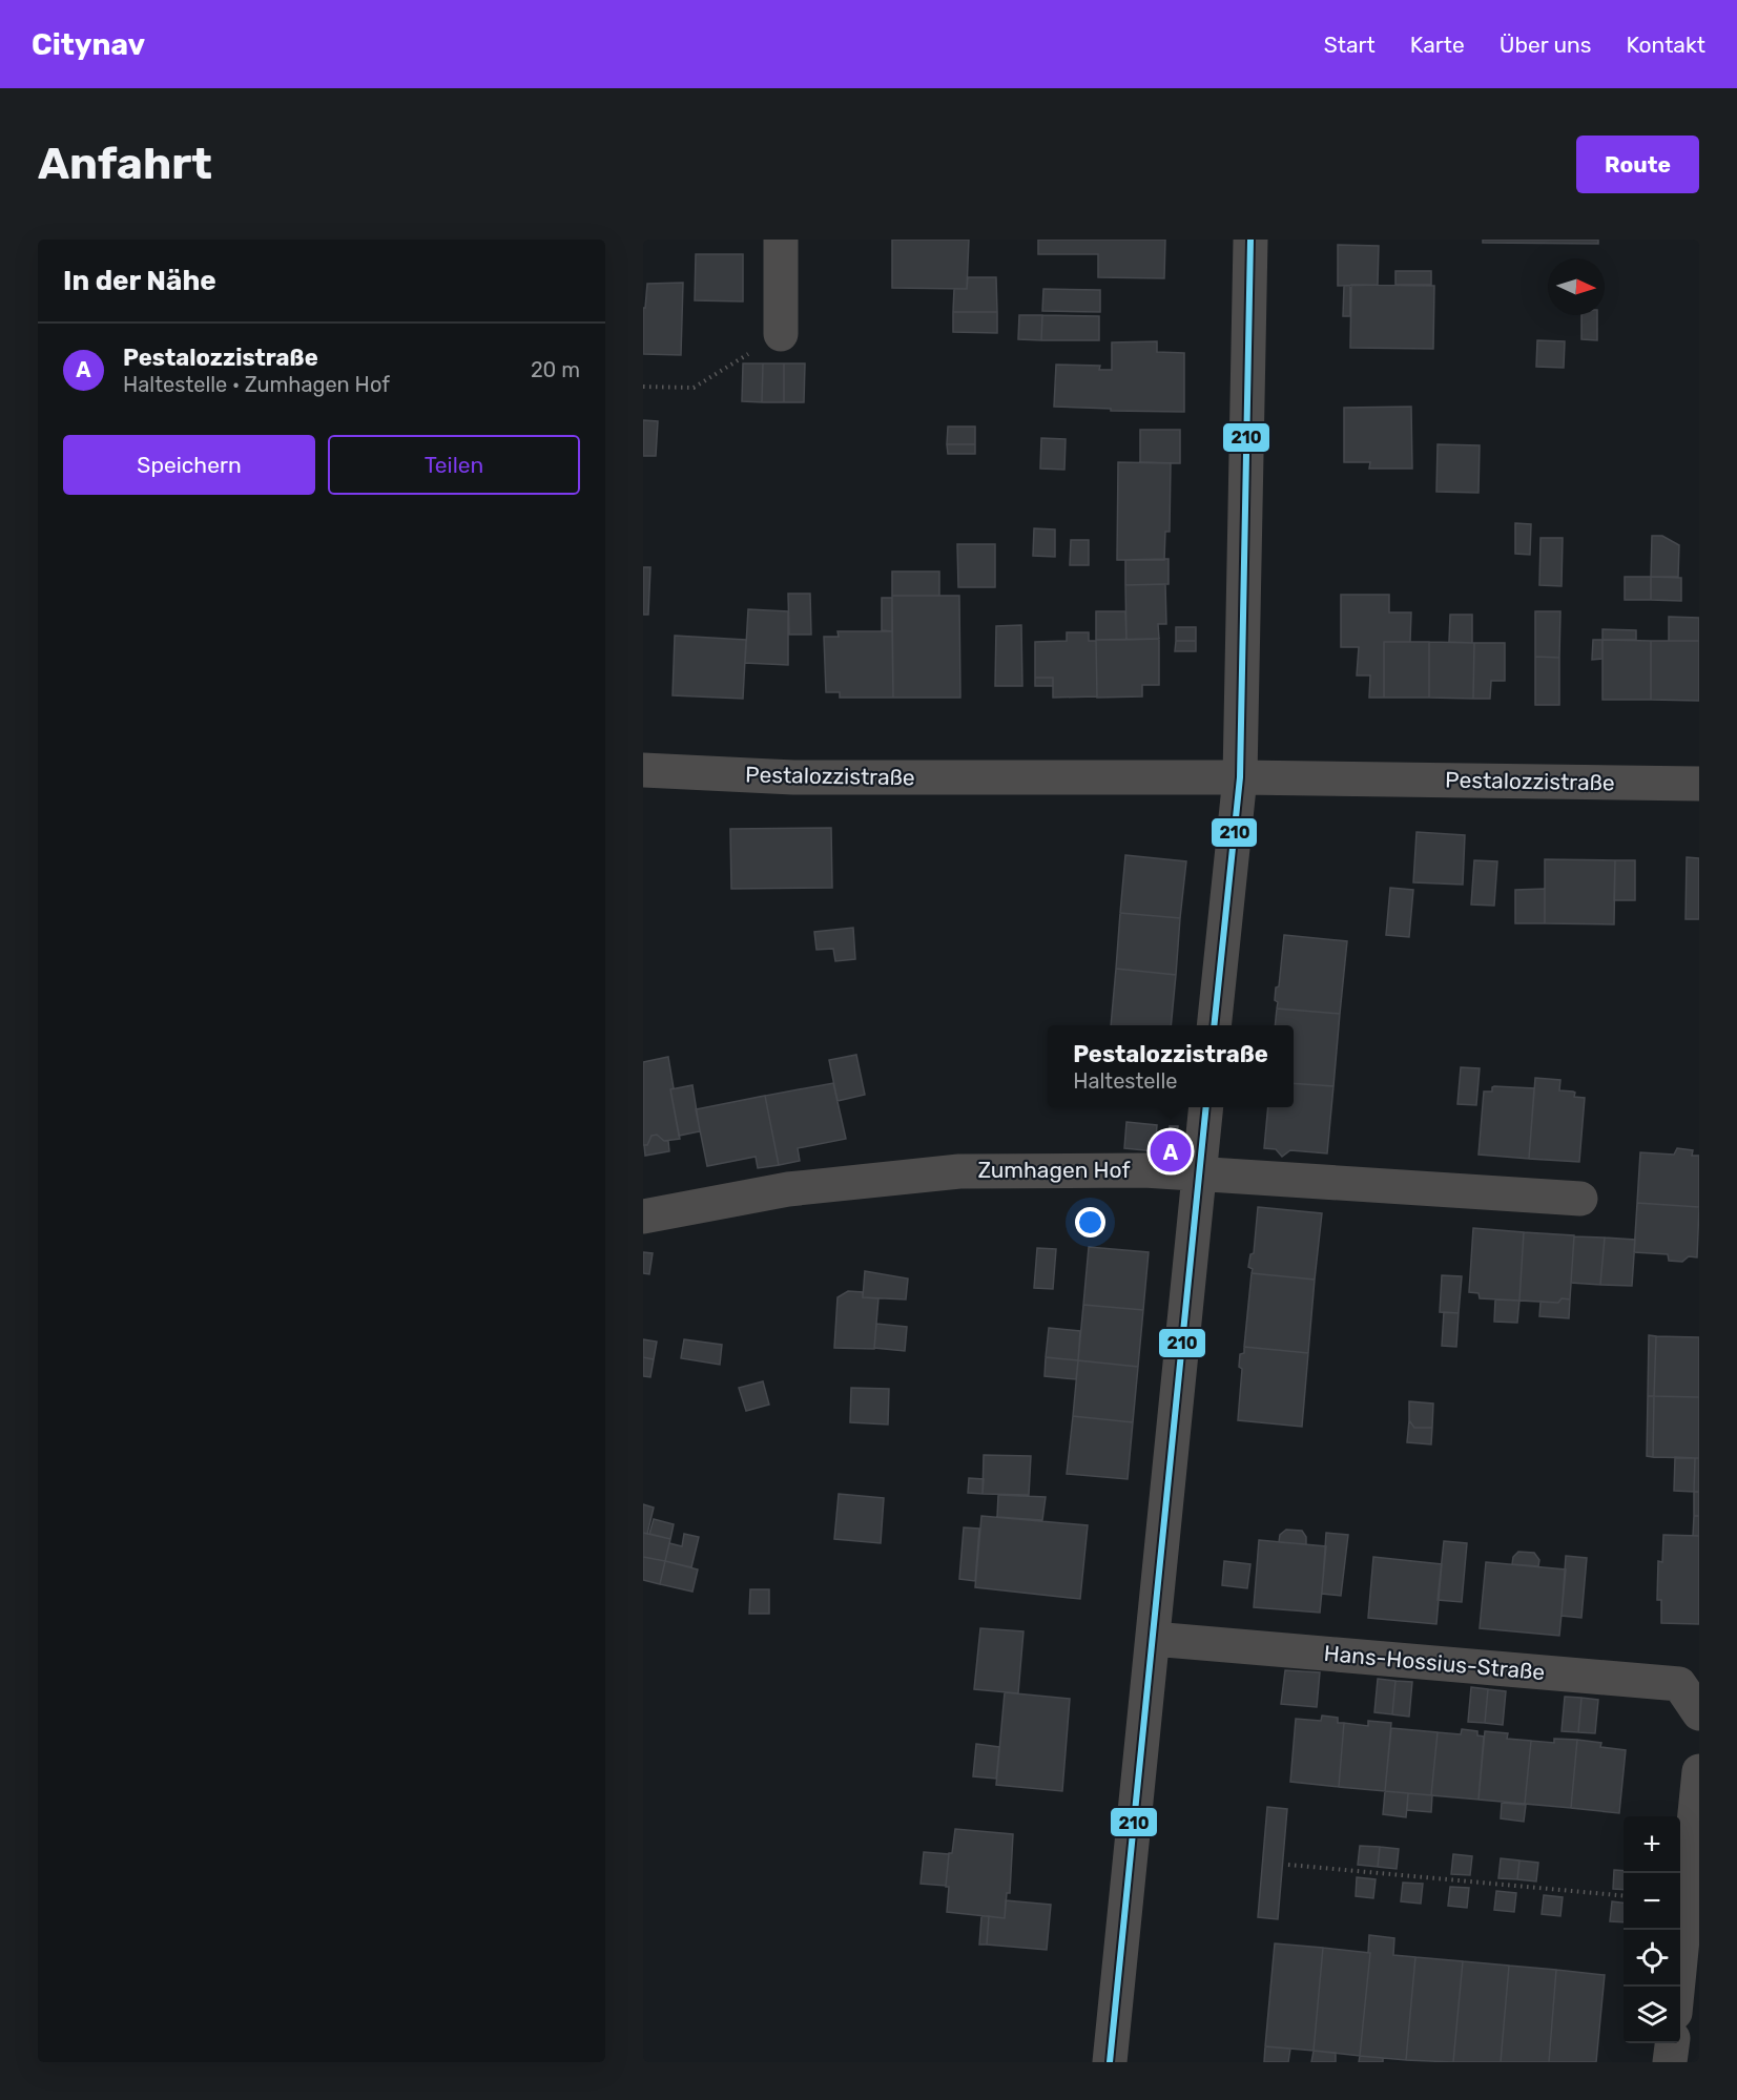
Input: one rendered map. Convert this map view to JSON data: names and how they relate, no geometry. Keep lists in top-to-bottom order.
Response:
{
  "streets": {
    "street": ["Pestalozzistraße", "Zumhagen Hof", "Hans-Hossius-Straße"]
  },
  "lines": ["transit line 210"],
  "north": "right",
  "page": {
    "header": "Citynav",
    "nav": [
      "Start",
      "Karte",
      "Über uns",
      "Kontakt"
    ],
    "buttons": [
      "Route",
      ["Speichern", "Teilen"]
    ],
    "title": "Anfahrt",
    "heading": "In der Nähe",
    "list": [
      {
        "mark": "A",
        "name": "Pestalozzistraße",
        "note": "Haltestelle · Zumhagen Hof",
        "value": "20 m"
      }
    ],
    "popup": ["Pestalozzistraße", "Haltestelle"],
    "pins": "A",
    "map_buttons": ["+", "−"]
  }
}
